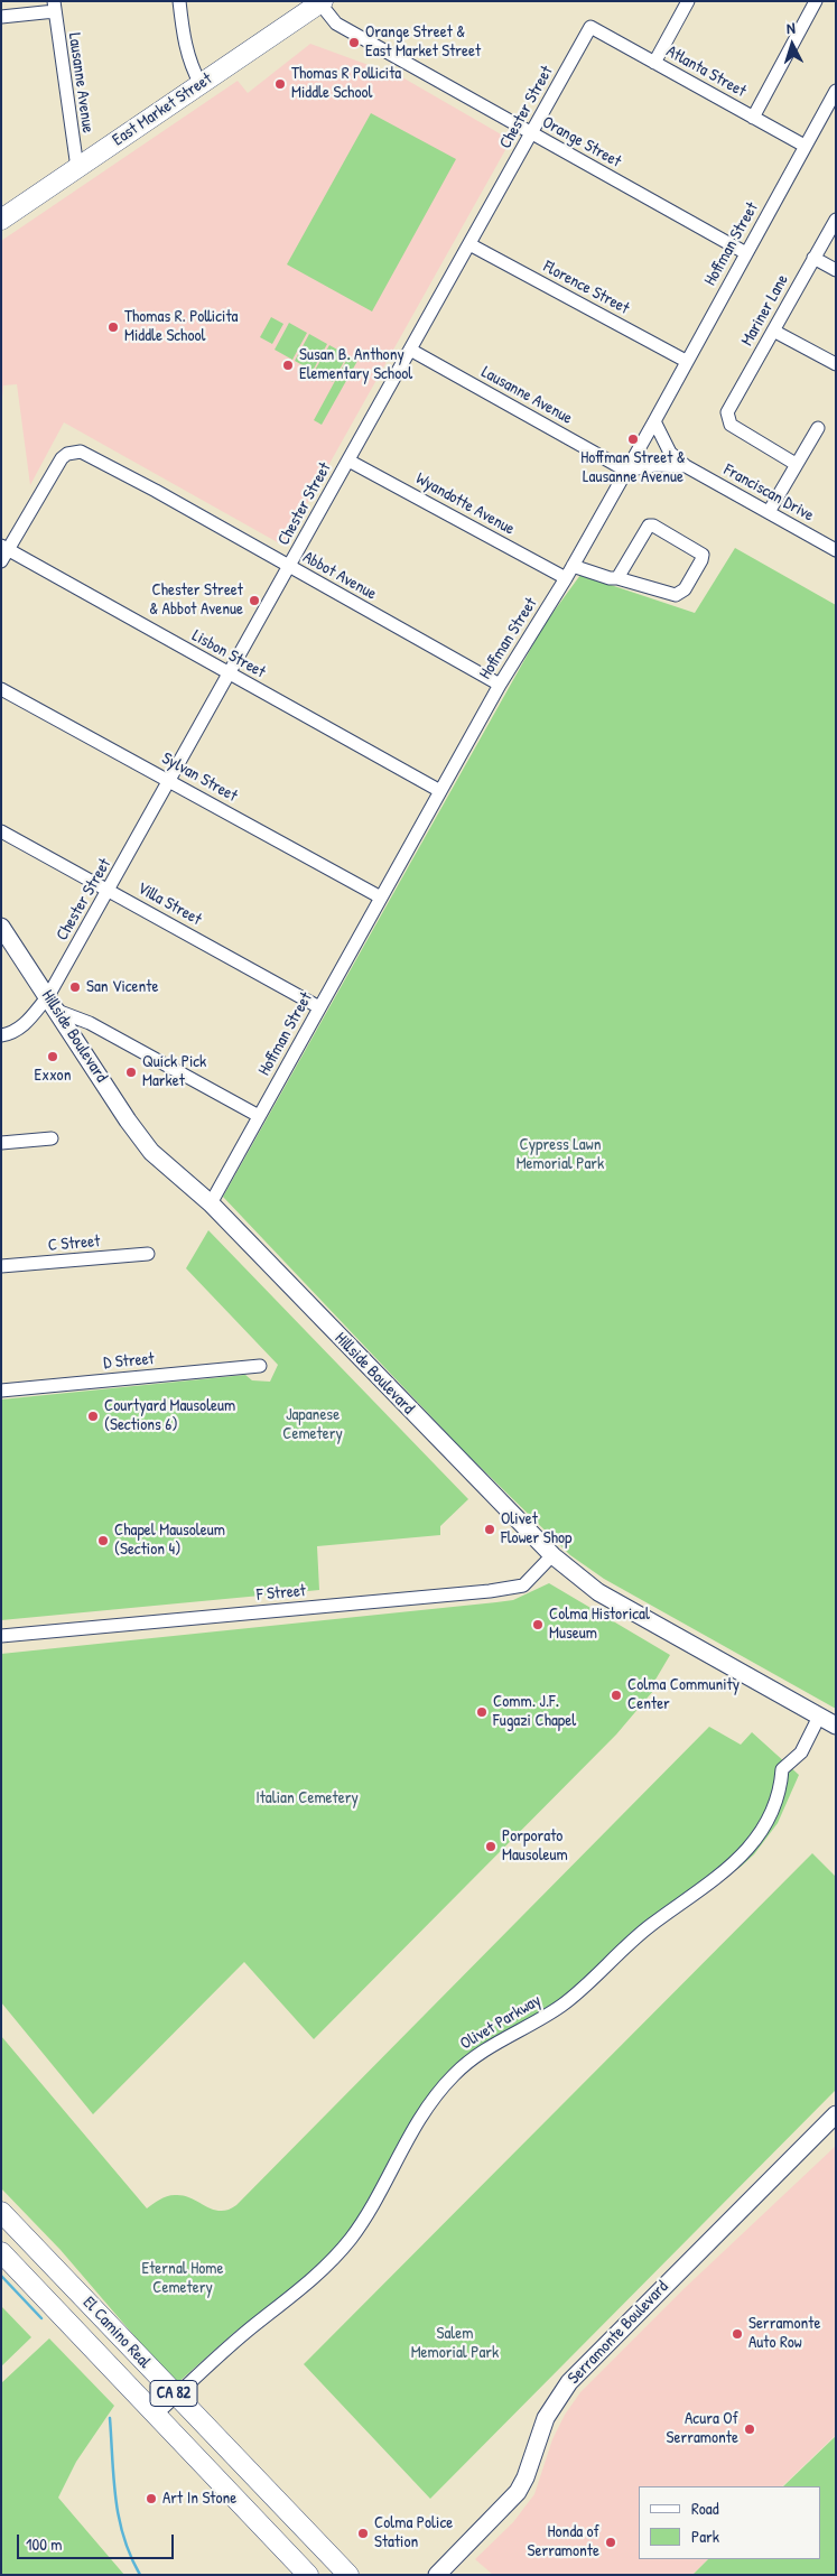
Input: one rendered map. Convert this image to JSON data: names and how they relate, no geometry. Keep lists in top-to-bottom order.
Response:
{
  "streets": {
    "main road": [
      "East Market Street",
      "Hillside Boulevard",
      "El Camino Real",
      "Serramonte Boulevard",
      "CA 82"
    ],
    "street": [
      "Atlanta Street",
      "Lausanne Avenue",
      "Chester Street",
      "Orange Street",
      "Hoffman Street",
      "Florence Street",
      "Mariner Lane",
      "Franciscan Drive",
      "Wyandotte Avenue",
      "Abbot Avenue",
      "Lisbon Street",
      "Sylvan Street",
      "Villa Street",
      "C Street",
      "D Street",
      "F Street",
      "Olivet Parkway"
    ]
  },
  "crossings": [
    ["Atlanta Street", "Chester Street"],
    ["Atlanta Street", "Hoffman Street"],
    ["Lausanne Avenue", "Chester Street"],
    ["Lausanne Avenue", "East Market Street"],
    ["Lausanne Avenue", "Hoffman Street"],
    ["Lausanne Avenue", "Franciscan Drive"],
    ["Chester Street", "Orange Street"],
    ["Chester Street", "Florence Street"],
    ["Chester Street", "Wyandotte Avenue"],
    ["Chester Street", "Abbot Avenue"],
    ["Chester Street", "Lisbon Street"],
    ["Chester Street", "Sylvan Street"],
    ["Chester Street", "Villa Street"],
    ["Chester Street", "Hillside Boulevard"],
    ["East Market Street", "Orange Street"],
    ["Orange Street", "Hoffman Street"],
    ["Hoffman Street", "Florence Street"],
    ["Hoffman Street", "Franciscan Drive"],
    ["Hoffman Street", "Wyandotte Avenue"],
    ["Hoffman Street", "Abbot Avenue"],
    ["Hoffman Street", "Lisbon Street"],
    ["Hoffman Street", "Sylvan Street"],
    ["Hoffman Street", "Villa Street"],
    ["Hoffman Street", "Hillside Boulevard"],
    ["Abbot Avenue", "Lisbon Street"],
    ["Hillside Boulevard", "F Street"],
    ["Hillside Boulevard", "Olivet Parkway"],
    ["Olivet Parkway", "El Camino Real"]
  ],
  "parks": [
    "Cypress Lawn Memorial Park",
    "Japanese Cemetery",
    "Italian Cemetery",
    "Eternal Home Cemetery",
    "Salem Memorial Park"
  ],
  "places": [
    "Orange Street & East Market Street",
    "Thomas R Pollicita Middle School",
    "Thomas R. Pollicita Middle School",
    "Susan B. Anthony Elementary School",
    "Hoffman Street & Lausanne Avenue",
    "Chester Street & Abbot Avenue",
    "San Vicente",
    "Exxon",
    "Quick Pick Market",
    "Courtyard Mausoleum (Sections 6)",
    "Olivet Flower Shop",
    "Chapel Mausoleum (Section 4)",
    "Colma Historical Museum",
    "Colma Community Center",
    "Comm. J.F. Fugazi Chapel",
    "Porporato Mausoleum",
    "Serramonte Auto Row",
    "Acura Of Serramonte",
    "Art In Stone",
    "Colma Police Station",
    "Honda of Serramonte"
  ],
  "legend": ["Road", "Park"],
  "scale_bar": "100 m",
  "north": "top"
}
